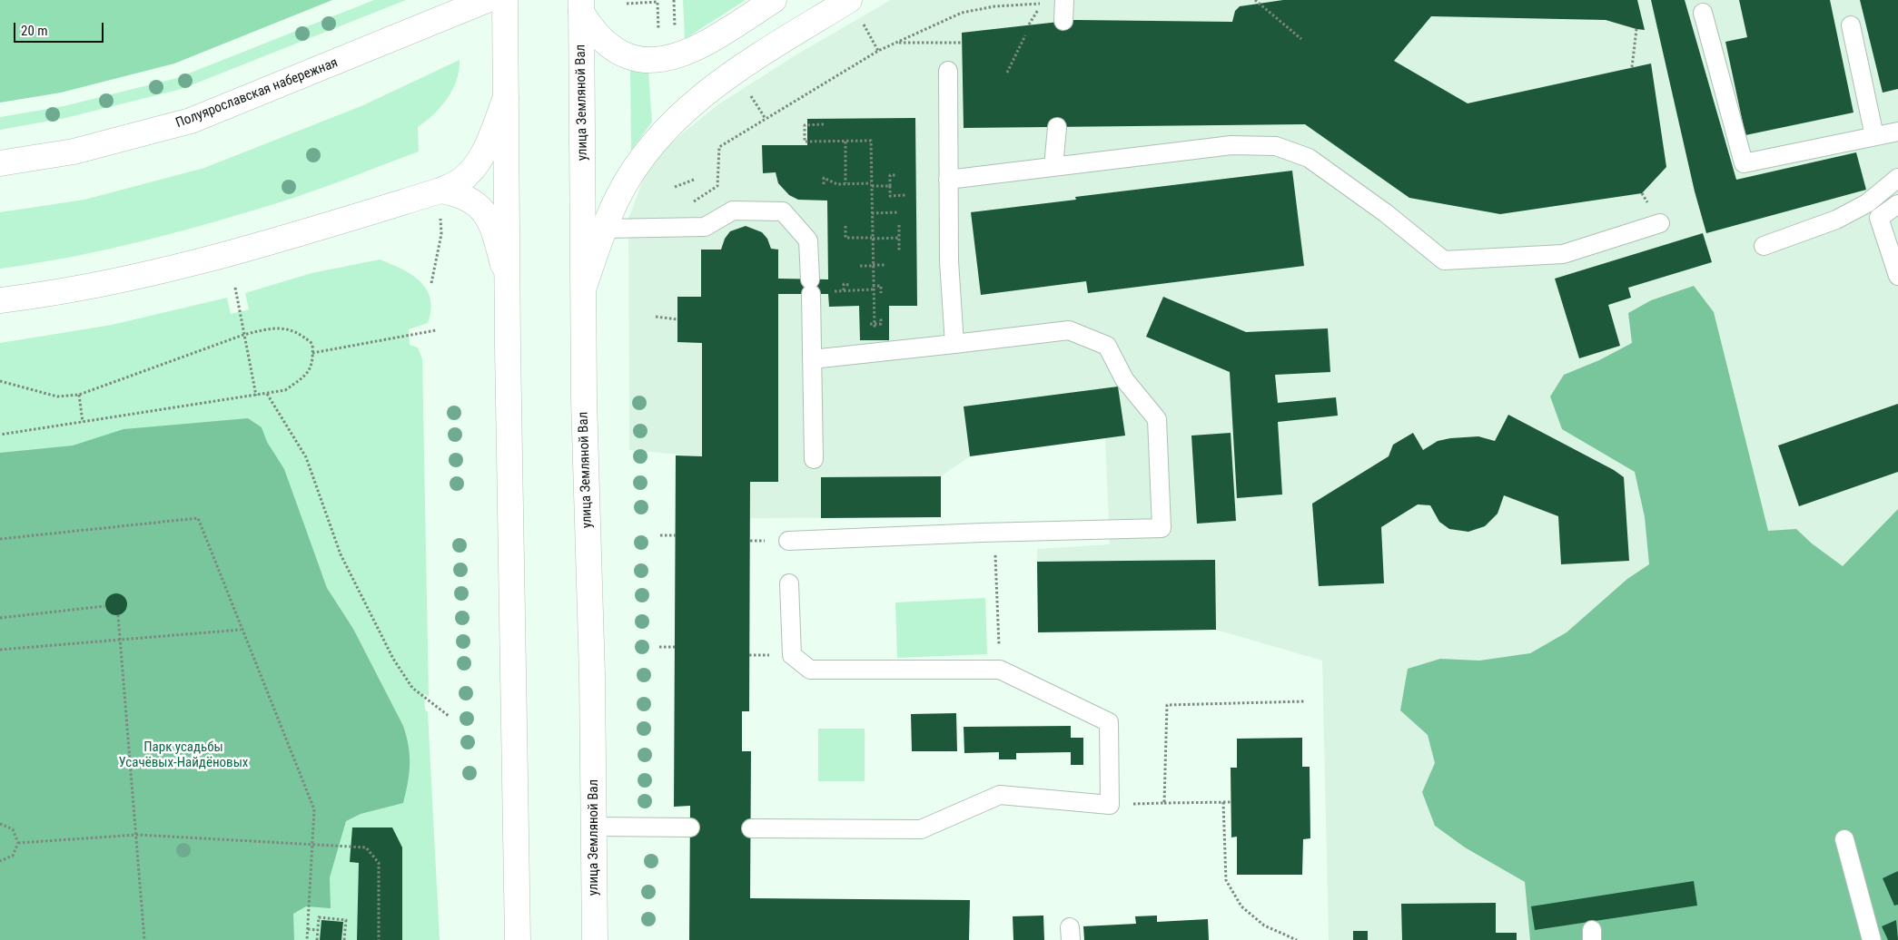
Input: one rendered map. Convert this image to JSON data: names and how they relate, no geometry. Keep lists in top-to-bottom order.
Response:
{
  "streets": {
    "main road": ["Полуярославская набережная", "улица Земляной Вал"]
  },
  "parks": ["Парк усадьбы Усачёвых-Найдёновых"],
  "scale_bar": "20 m"
}
